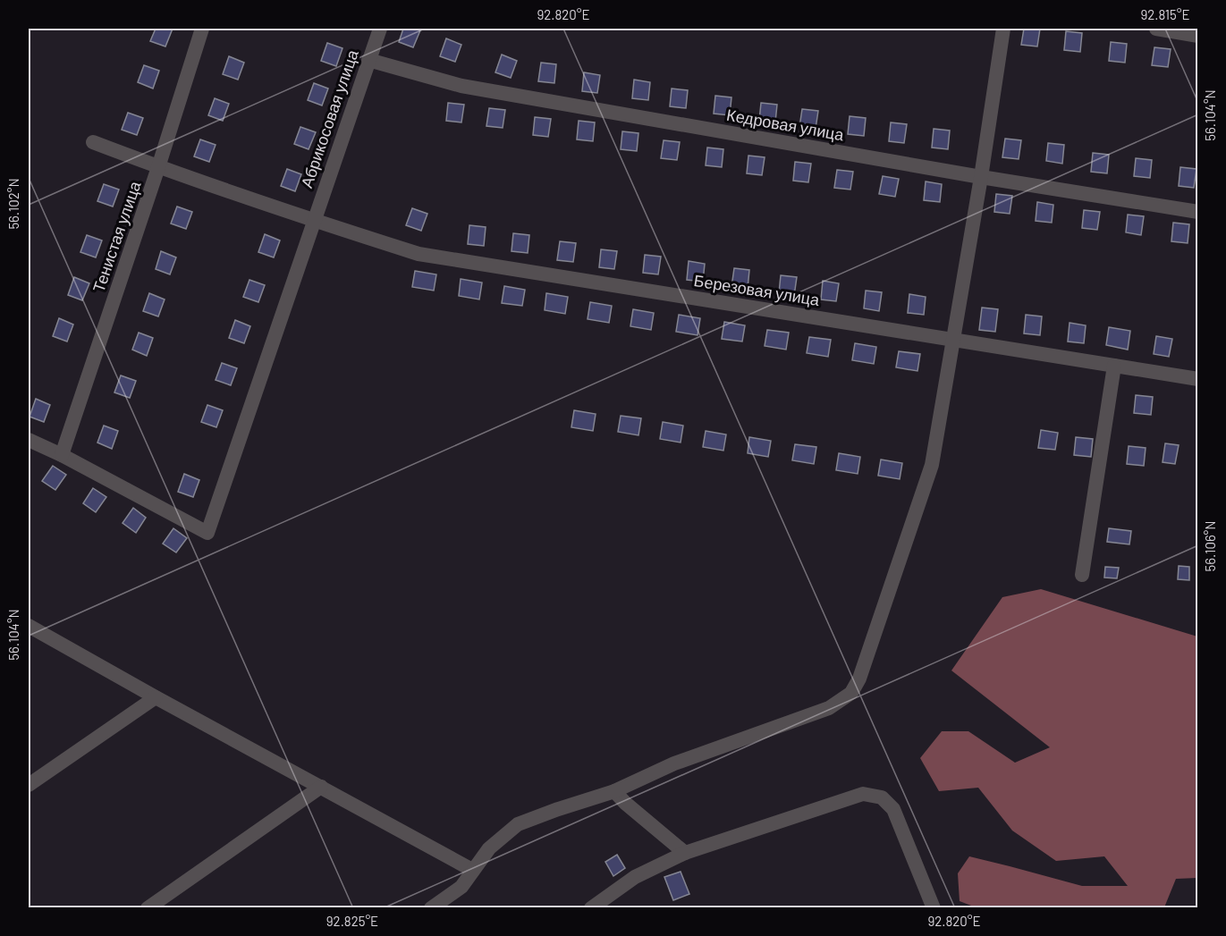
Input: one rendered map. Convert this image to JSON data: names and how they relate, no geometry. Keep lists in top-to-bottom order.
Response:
{
  "streets": {
    "street": [
      "Абрикосовая улица",
      "Кедровая улица",
      "Тенистая улица",
      "Березовая улица"
    ]
  },
  "crossings": [
    ["Абрикосовая улица", "Кедровая улица"],
    ["Абрикосовая улица", "Тенистая улица"],
    ["Абрикосовая улица", "Березовая улица"],
    ["Тенистая улица", "Березовая улица"]
  ],
  "coordinates": [
    "92.820°E",
    "92.815°E",
    "56.104°N",
    "56.102°N",
    "56.106°N",
    "92.825°E"
  ]
}
